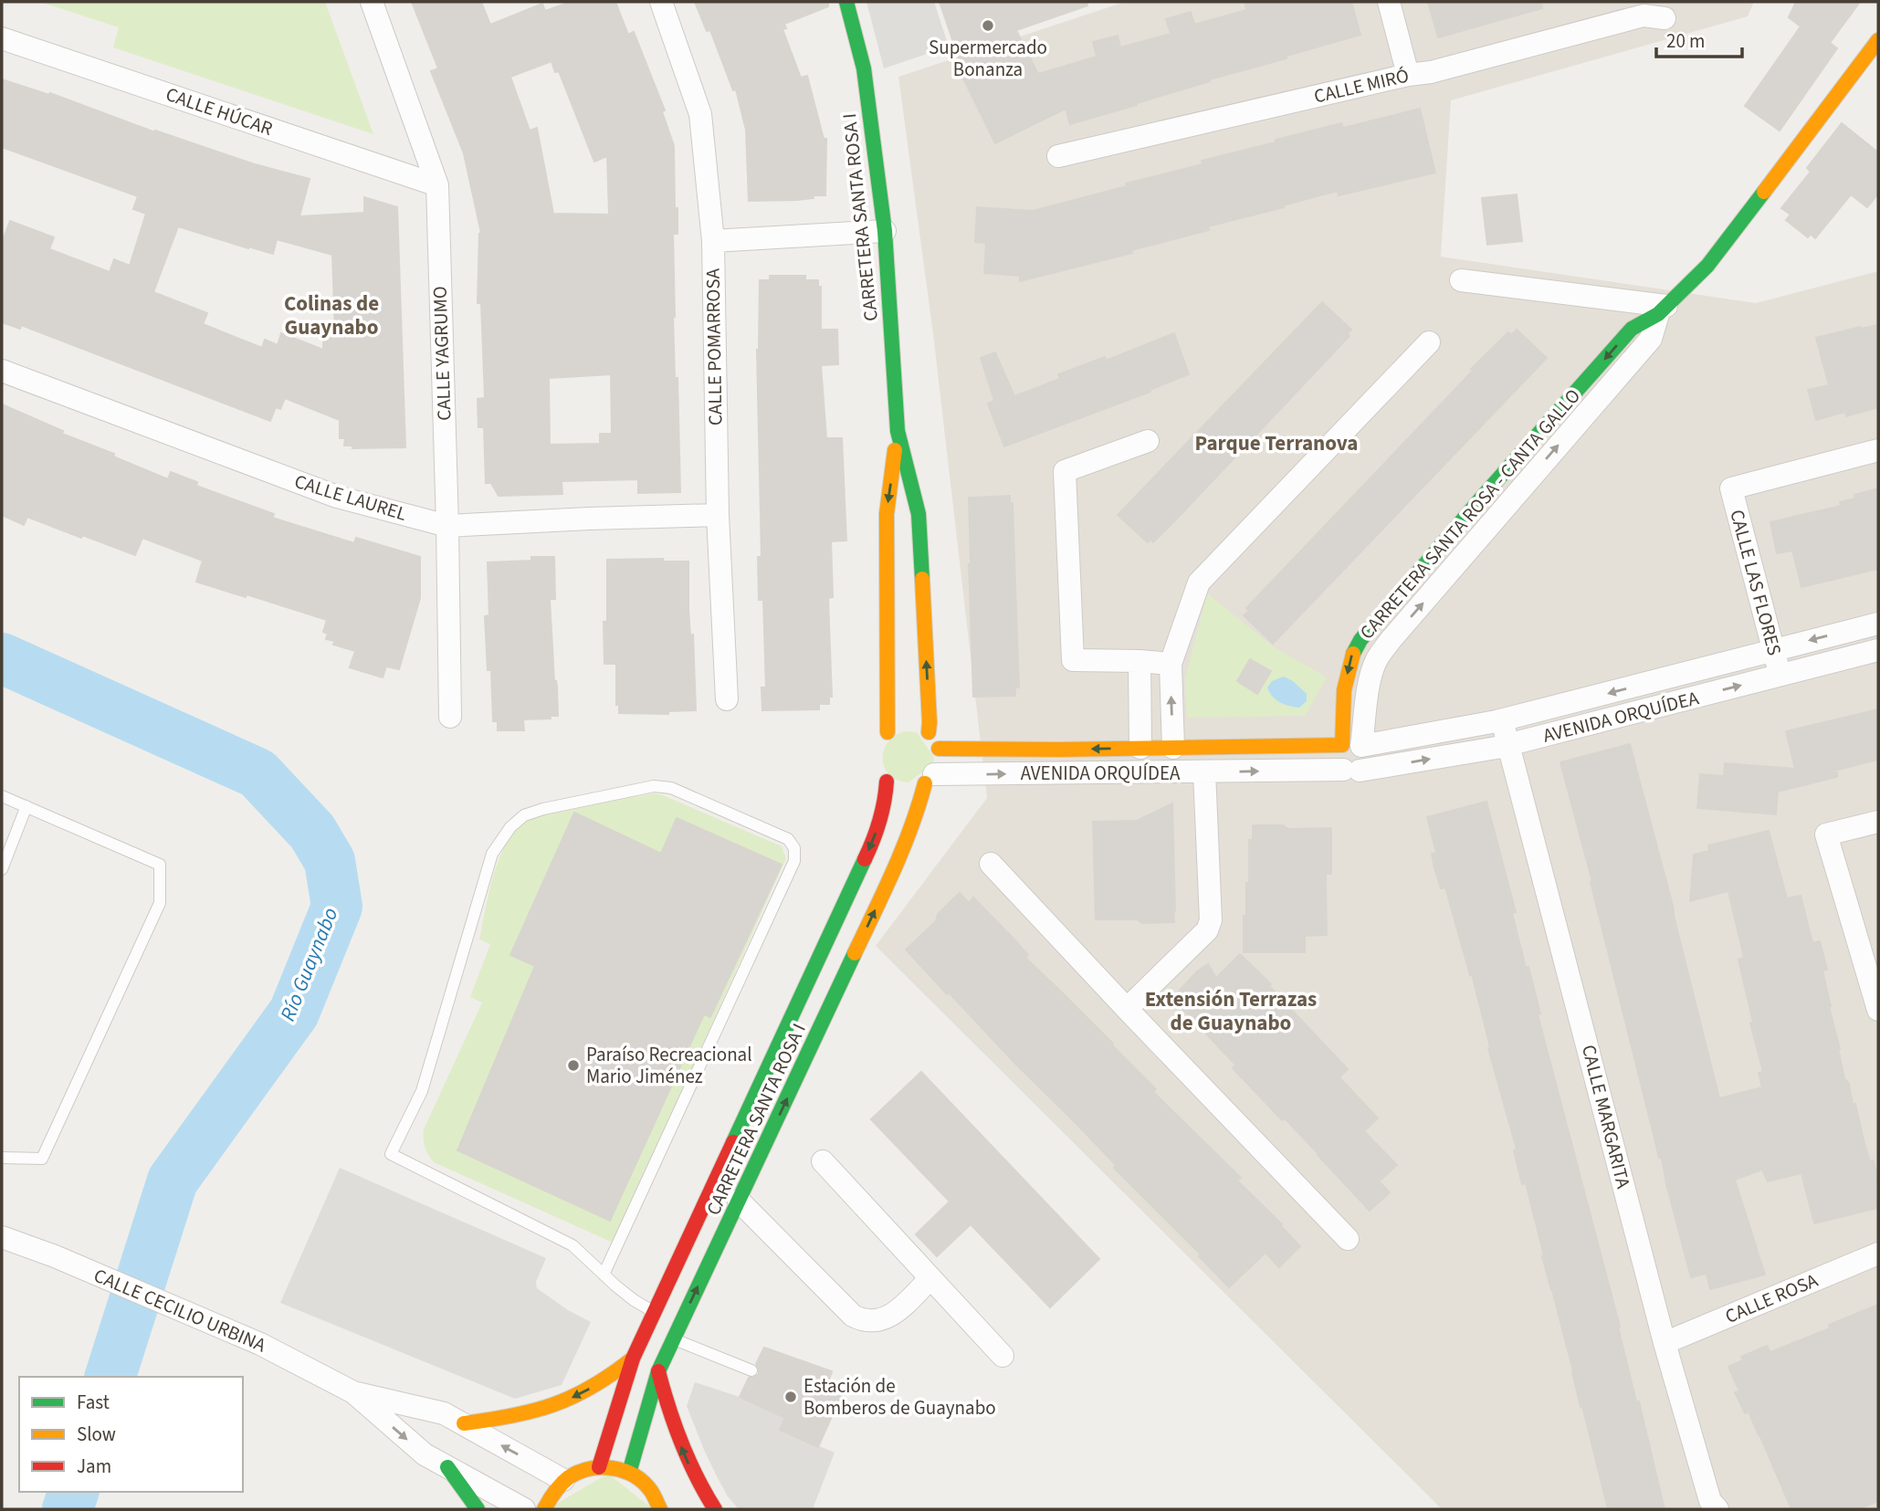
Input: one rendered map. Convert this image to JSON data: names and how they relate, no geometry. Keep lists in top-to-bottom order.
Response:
{
  "streets": {
    "street": [
      "CALLE MIRÓ",
      "CALLE HÚCAR",
      "CARRETERA SANTA ROSA I",
      "CALLE POMARROSA",
      "CALLE YAGRUMO",
      "CALLE LAUREL",
      "CARRETERA SANTA ROSA - CANTA GALLO",
      "CALLE LAS FLORES",
      "AVENIDA ORQUÍDEA",
      "CALLE MARGARITA",
      "CALLE ROSA",
      "CALLE CECILIO URBINA"
    ]
  },
  "crossings": [
    ["CALLE HÚCAR", "CALLE YAGRUMO"],
    ["CARRETERA SANTA ROSA I", "AVENIDA ORQUÍDEA"],
    ["CALLE POMARROSA", "CALLE LAUREL"],
    ["CALLE YAGRUMO", "CALLE LAUREL"],
    ["CARRETERA SANTA ROSA - CANTA GALLO", "AVENIDA ORQUÍDEA"],
    ["CALLE LAS FLORES", "AVENIDA ORQUÍDEA"],
    ["AVENIDA ORQUÍDEA", "CALLE MARGARITA"],
    ["CALLE MARGARITA", "CALLE ROSA"]
  ],
  "districts": ["Colinas de Guaynabo", "Parque Terranova", "Extensión Terrazas de Guaynabo"],
  "water": ["Río Guaynabo"],
  "places": ["Supermercado Bonanza", "Paraíso Recreacional Mario Jiménez", "Estación de Bomberos de Guaynabo"],
  "legend": ["Fast", "Slow", "Jam"],
  "scale_bar": "20 m"
}
